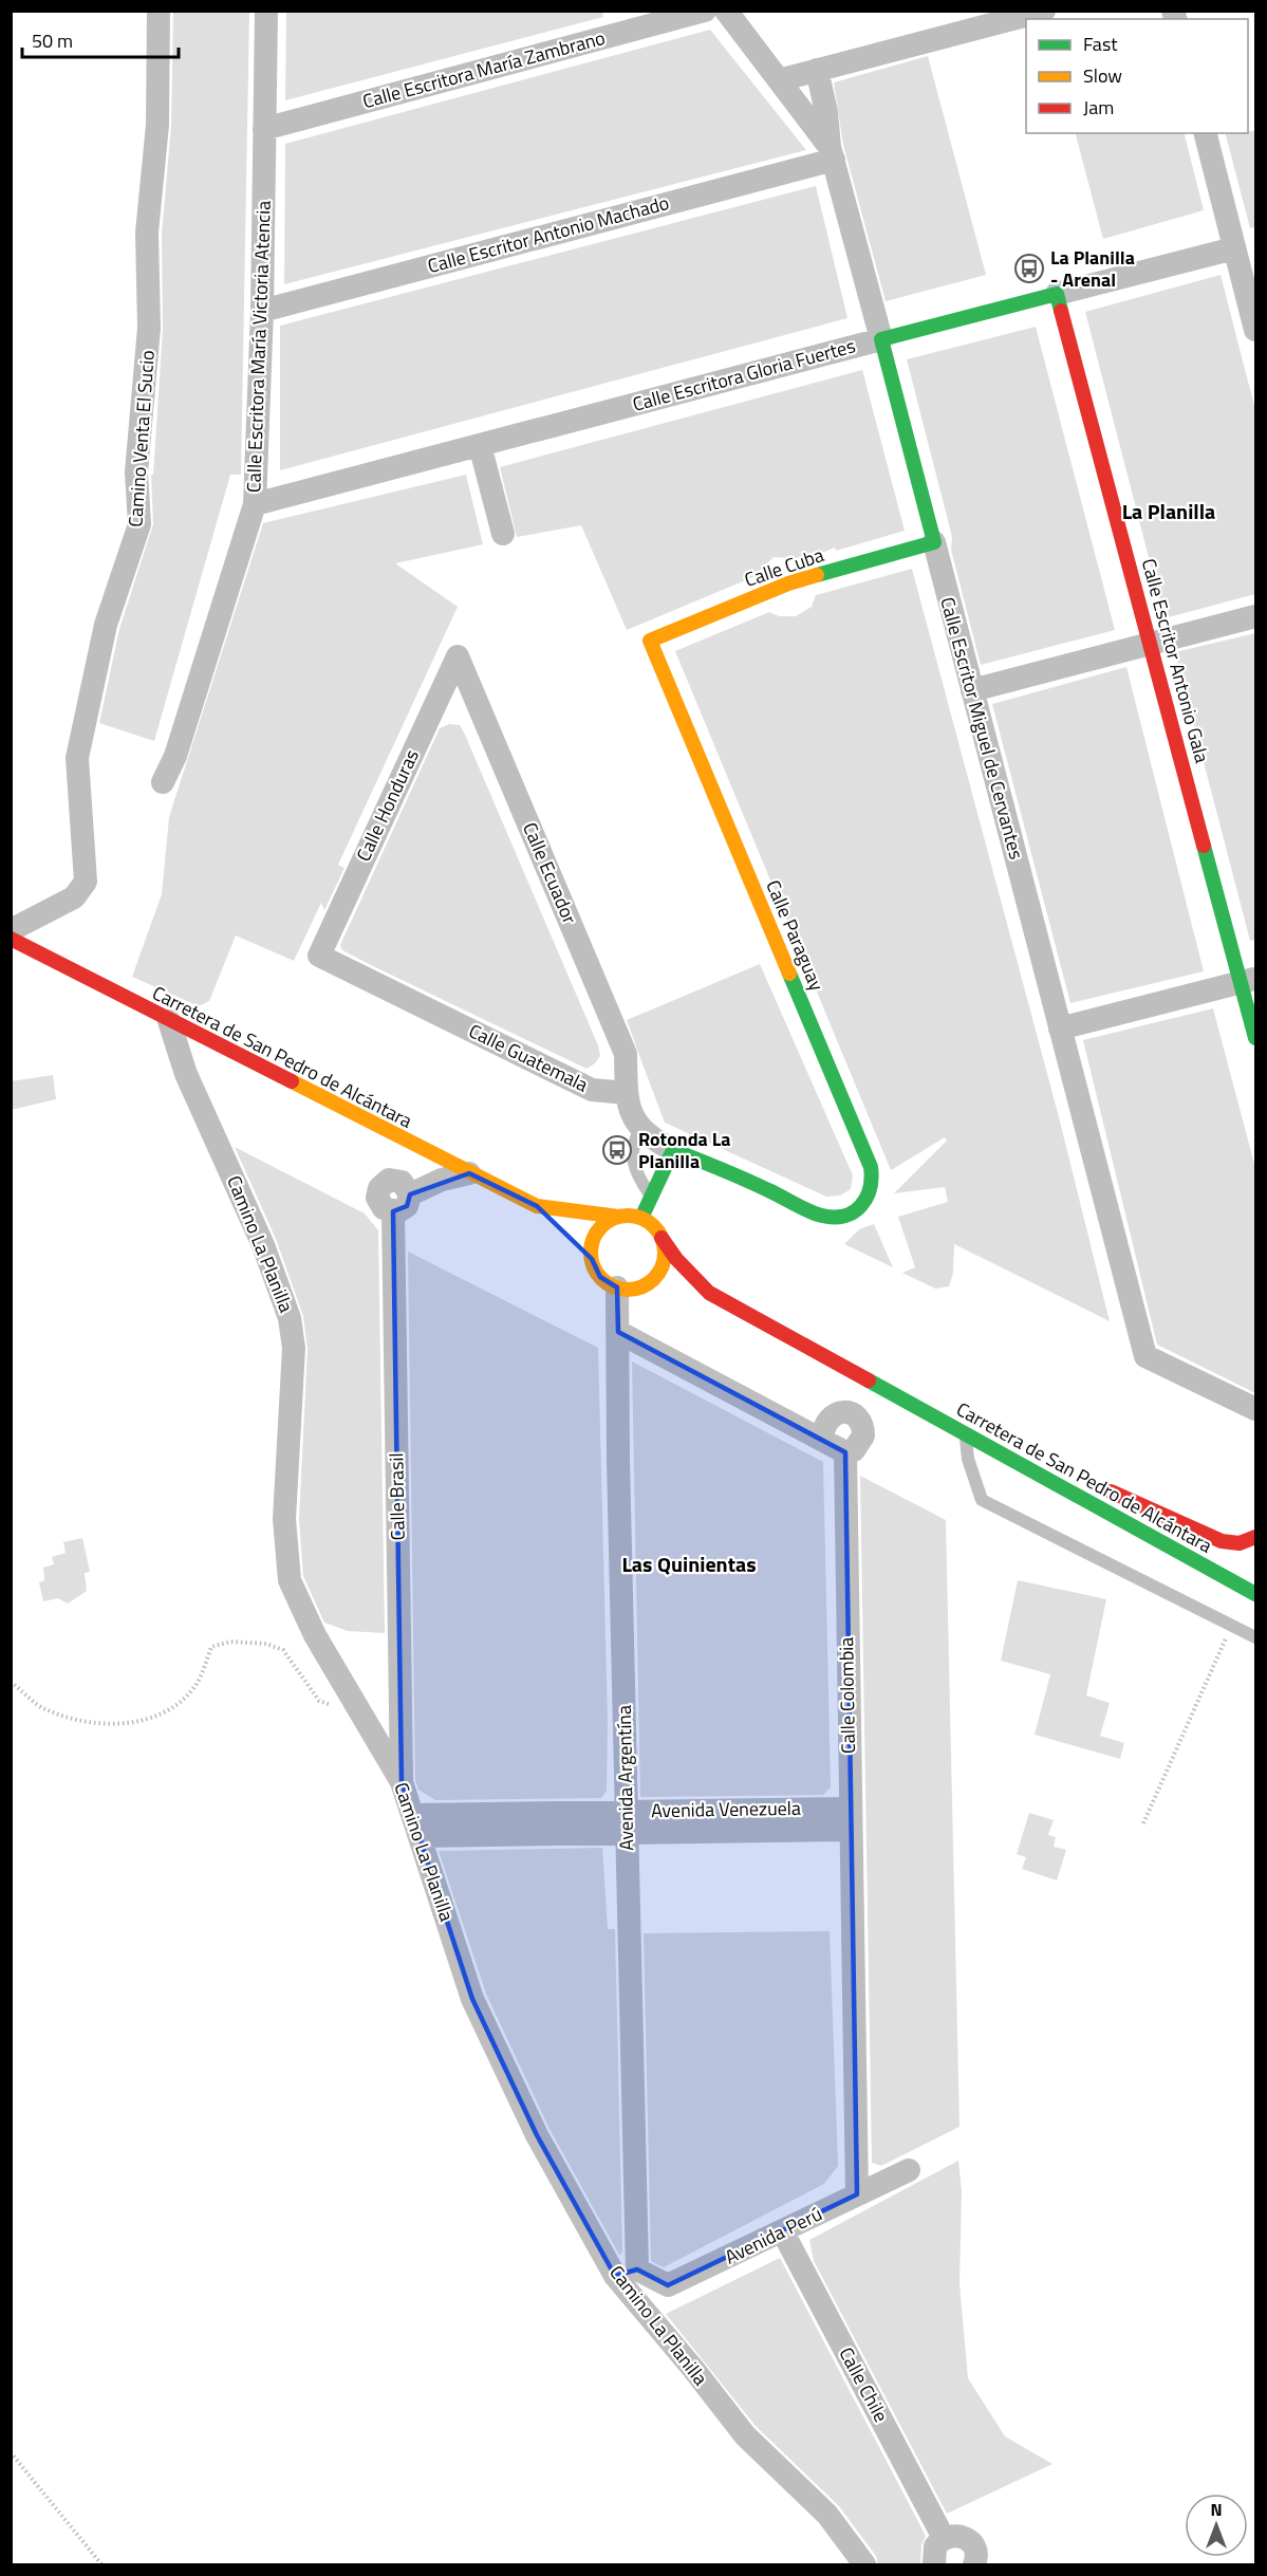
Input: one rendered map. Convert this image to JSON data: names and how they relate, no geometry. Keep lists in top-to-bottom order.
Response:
{
  "streets": {
    "main road": [
      "Calle Escritora Gloria Fuertes",
      "Calle Cuba",
      "Calle Escritor Antonio Gala",
      "Calle Escritor Miguel de Cervantes",
      "Calle Paraguay",
      "Carretera de San Pedro de Alcántara"
    ],
    "street": [
      "Calle Escritora María Zambrano",
      "Calle Escritor Antonio Machado",
      "Calle Escritora María Victoria Atencia",
      "Camino Venta El Sucio",
      "Calle Honduras",
      "Calle Ecuador",
      "Calle Guatemala",
      "Camino La Planilla",
      "Calle Brasil",
      "Calle Colombia",
      "Avenida Argentína",
      "Avenida Venezuela",
      "Avenida Perú",
      "Calle Chile"
    ]
  },
  "crossings": [
    ["Calle Escritora María Zambrano", "Calle Escritora María Victoria Atencia"],
    ["Calle Escritor Antonio Machado", "Calle Escritora María Victoria Atencia"],
    ["Calle Escritor Antonio Machado", "Calle Escritor Miguel de Cervantes"],
    ["Calle Escritora María Victoria Atencia", "Calle Escritora Gloria Fuertes"],
    ["Calle Escritora Gloria Fuertes", "Calle Escritor Antonio Gala"],
    ["Calle Escritora Gloria Fuertes", "Calle Escritor Miguel de Cervantes"],
    ["Calle Cuba", "Calle Escritor Miguel de Cervantes"],
    ["Calle Cuba", "Calle Paraguay"],
    ["Calle Honduras", "Calle Ecuador"],
    ["Calle Honduras", "Calle Guatemala"],
    ["Calle Ecuador", "Calle Guatemala"],
    ["Carretera de San Pedro de Alcántara", "Camino La Planilla"],
    ["Carretera de San Pedro de Alcántara", "Calle Brasil"],
    ["Carretera de San Pedro de Alcántara", "Avenida Argentína"],
    ["Camino La Planilla", "Calle Brasil"],
    ["Camino La Planilla", "Avenida Argentína"],
    ["Camino La Planilla", "Avenida Venezuela"],
    ["Camino La Planilla", "Avenida Perú"],
    ["Calle Colombia", "Avenida Venezuela"],
    ["Calle Colombia", "Avenida Perú"],
    ["Avenida Argentína", "Avenida Venezuela"],
    ["Avenida Argentína", "Avenida Perú"],
    ["Avenida Perú", "Calle Chile"]
  ],
  "districts": ["La Planilla", "Las Quinientas"],
  "places": {
    "bus stop": ["La Planilla - Arenal", "Rotonda La Planilla"]
  },
  "legend": ["Fast", "Slow", "Jam"],
  "scale_bar": "50 m",
  "north": "top"
}
